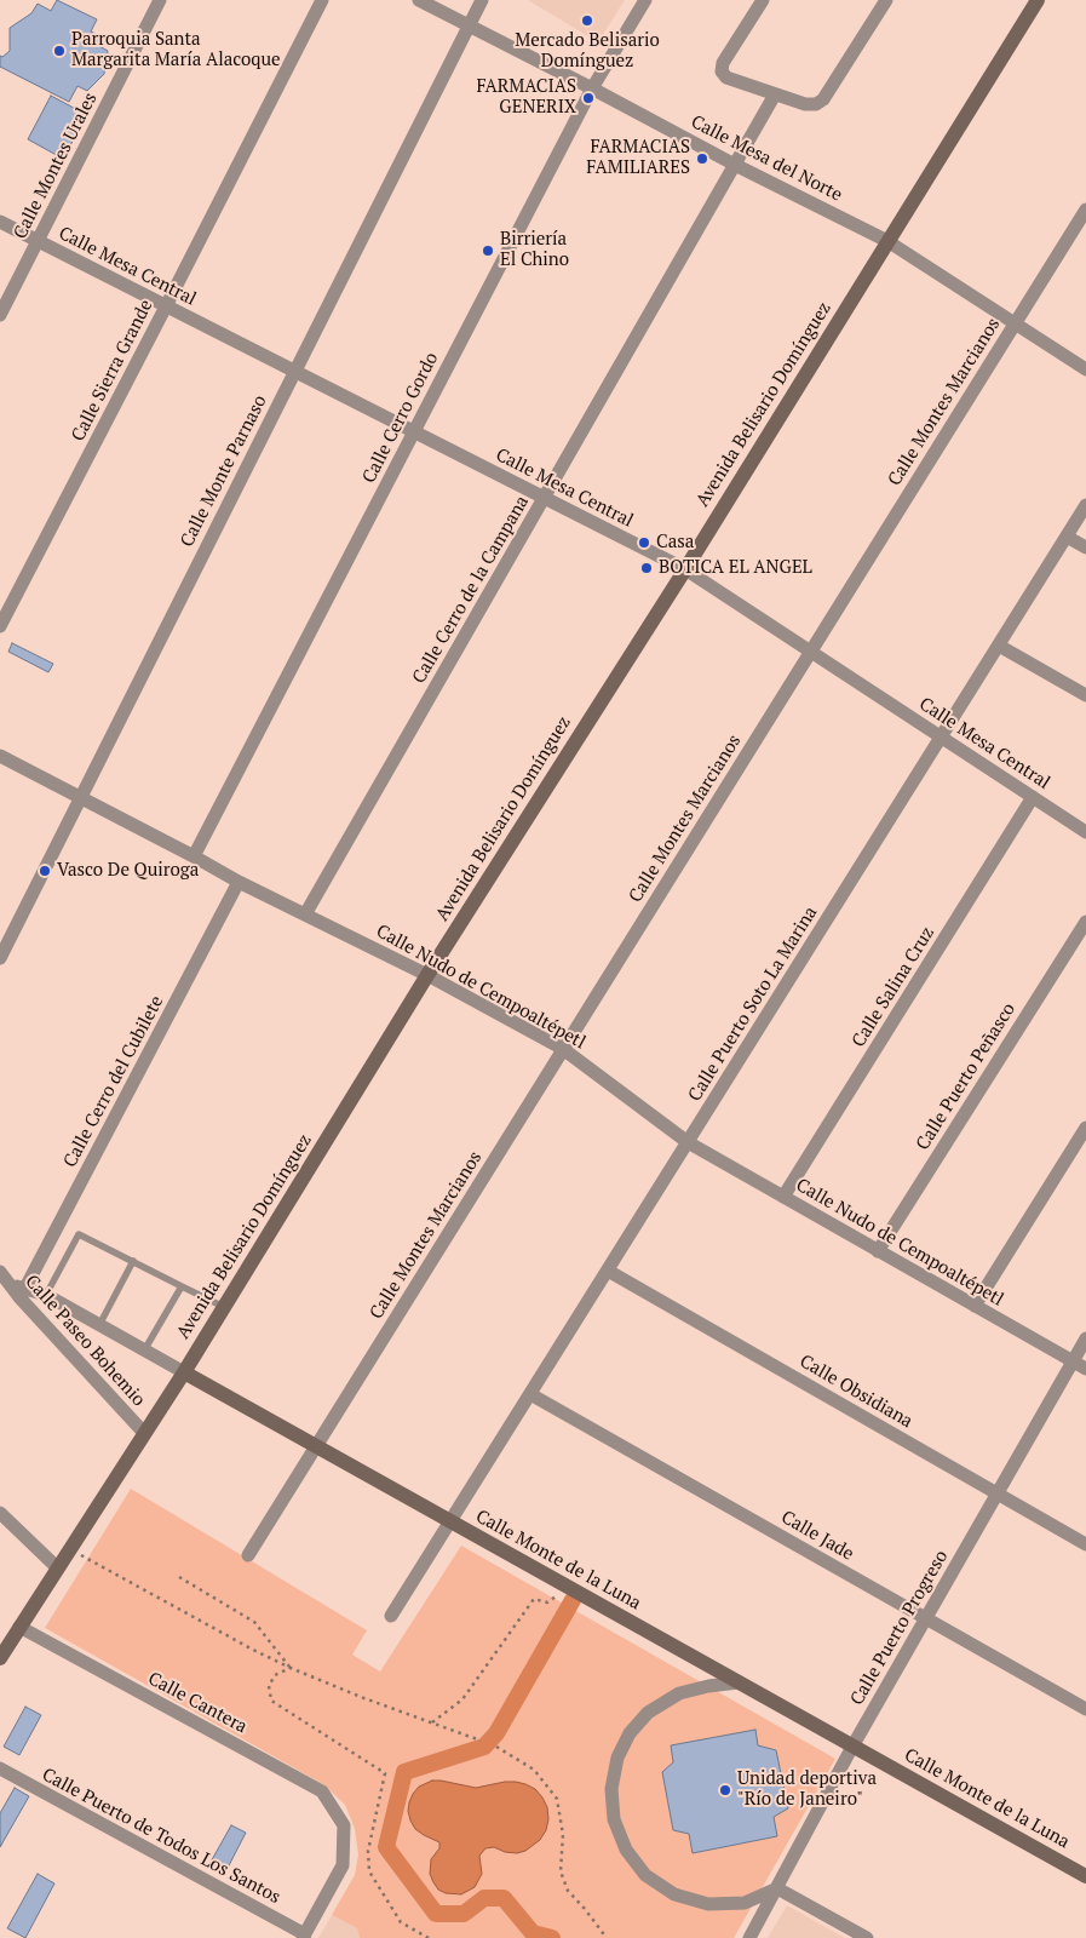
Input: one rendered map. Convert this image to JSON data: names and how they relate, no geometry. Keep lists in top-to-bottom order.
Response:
{
  "streets": {
    "main road": ["Avenida Belisario Domínguez", "Calle Monte de la Luna"],
    "street": [
      "Calle Mesa del Norte",
      "Calle Montes Urales",
      "Calle Mesa Central",
      "Calle Sierra Grande",
      "Calle Montes Marcianos",
      "Calle Cerro Gordo",
      "Calle Monte Parnaso",
      "Calle Cerro de la Campana",
      "Calle Nudo de Cempoaltépetl",
      "Calle Salina Cruz",
      "Calle Puerto Soto La Marina",
      "Calle Puerto Peñasco",
      "Calle Cerro del Cubilete",
      "Calle Paseo Bohemio",
      "Calle Obsidiana",
      "Calle Jade",
      "Calle Puerto Progreso",
      "Calle Cantera",
      "Calle Puerto de Todos Los Santos"
    ]
  },
  "crossings": [
    ["Calle Mesa del Norte", "Calle Montes Marcianos"],
    ["Calle Mesa del Norte", "Avenida Belisario Domínguez"],
    ["Calle Mesa del Norte", "Calle Cerro Gordo"],
    ["Calle Mesa del Norte", "Calle Monte Parnaso"],
    ["Calle Mesa del Norte", "Calle Cerro de la Campana"],
    ["Calle Montes Urales", "Calle Mesa Central"],
    ["Calle Mesa Central", "Calle Sierra Grande"],
    ["Calle Mesa Central", "Calle Montes Marcianos"],
    ["Calle Mesa Central", "Avenida Belisario Domínguez"],
    ["Calle Mesa Central", "Calle Cerro Gordo"],
    ["Calle Mesa Central", "Calle Monte Parnaso"],
    ["Calle Mesa Central", "Calle Cerro de la Campana"],
    ["Calle Mesa Central", "Calle Salina Cruz"],
    ["Calle Mesa Central", "Calle Puerto Soto La Marina"],
    ["Calle Montes Marcianos", "Calle Nudo de Cempoaltépetl"],
    ["Calle Montes Marcianos", "Calle Monte de la Luna"],
    ["Avenida Belisario Domínguez", "Calle Nudo de Cempoaltépetl"],
    ["Avenida Belisario Domínguez", "Calle Paseo Bohemio"],
    ["Avenida Belisario Domínguez", "Calle Monte de la Luna"],
    ["Avenida Belisario Domínguez", "Calle Cantera"],
    ["Calle Cerro Gordo", "Calle Nudo de Cempoaltépetl"],
    ["Calle Monte Parnaso", "Calle Nudo de Cempoaltépetl"],
    ["Calle Cerro de la Campana", "Calle Nudo de Cempoaltépetl"],
    ["Calle Nudo de Cempoaltépetl", "Calle Salina Cruz"],
    ["Calle Nudo de Cempoaltépetl", "Calle Puerto Soto La Marina"],
    ["Calle Nudo de Cempoaltépetl", "Calle Puerto Peñasco"],
    ["Calle Nudo de Cempoaltépetl", "Calle Cerro del Cubilete"],
    ["Calle Nudo de Cempoaltépetl", "Calle Puerto Progreso"],
    ["Calle Puerto Soto La Marina", "Calle Obsidiana"],
    ["Calle Puerto Soto La Marina", "Calle Jade"],
    ["Calle Puerto Soto La Marina", "Calle Monte de la Luna"],
    ["Calle Cerro del Cubilete", "Calle Paseo Bohemio"],
    ["Calle Cerro del Cubilete", "Calle Monte de la Luna"],
    ["Calle Paseo Bohemio", "Calle Monte de la Luna"],
    ["Calle Obsidiana", "Calle Puerto Progreso"],
    ["Calle Jade", "Calle Puerto Progreso"],
    ["Calle Monte de la Luna", "Calle Puerto Progreso"],
    ["Calle Cantera", "Calle Puerto de Todos Los Santos"]
  ],
  "places": [
    "Mercado Belisario Domínguez",
    "Parroquia Santa Margarita María Alacoque",
    "FARMACIAS GENERIX",
    "FARMACIAS FAMILIARES",
    "Birriería El Chino",
    "Casa",
    "BOTICA EL ANGEL",
    "Vasco De Quiroga",
    "Unidad deportiva \"Río de Janeiro\""
  ]
}
